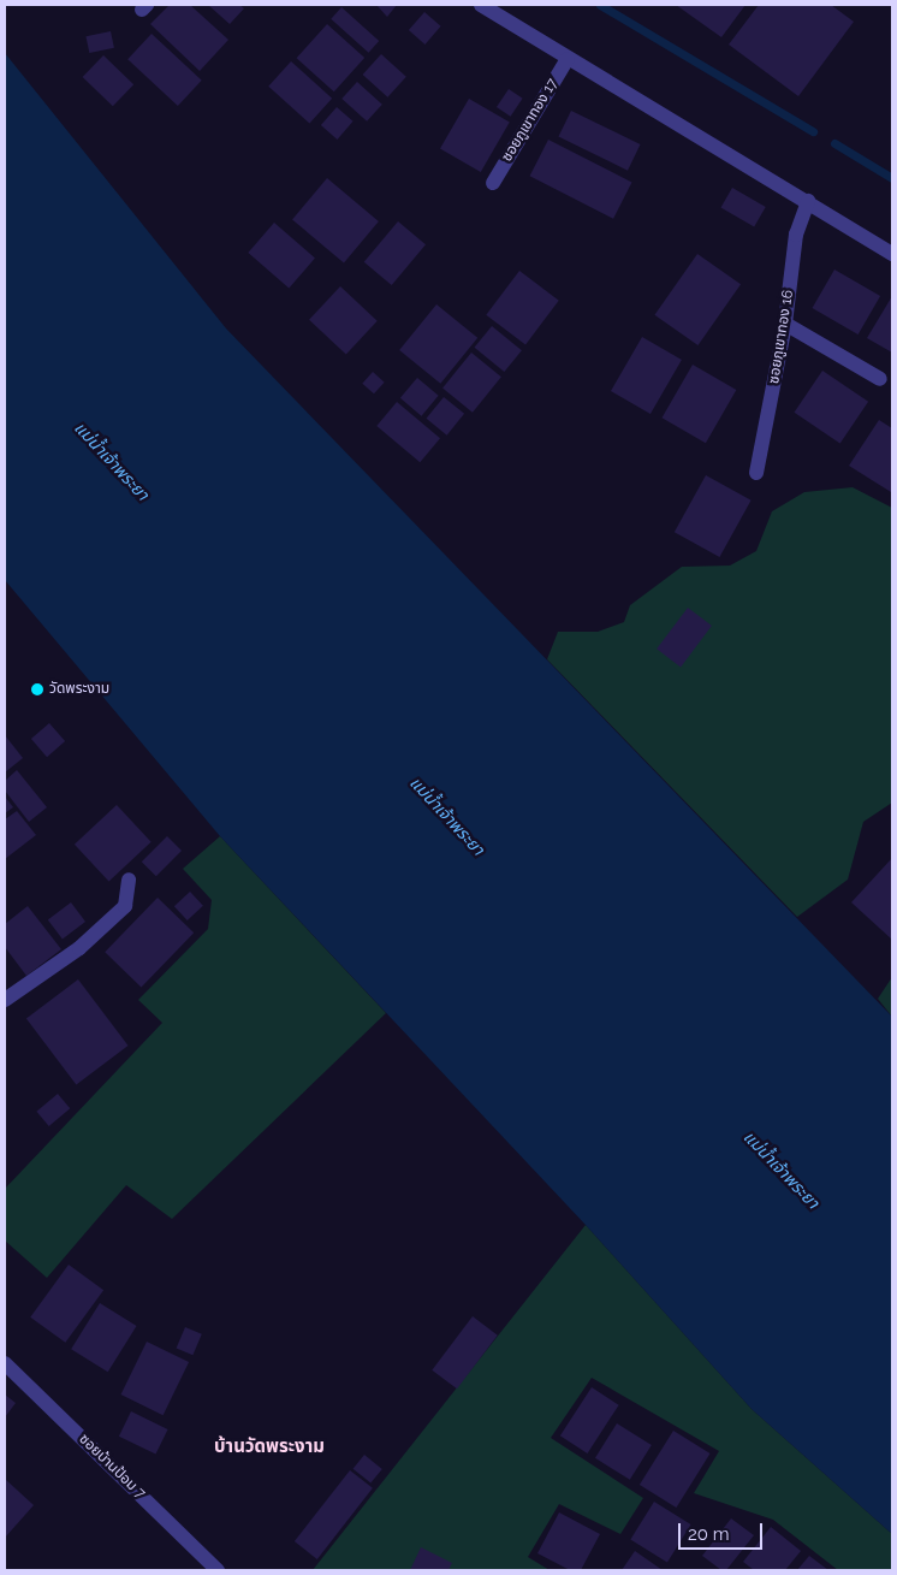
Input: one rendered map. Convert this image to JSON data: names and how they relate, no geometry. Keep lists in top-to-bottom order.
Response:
{
  "streets": {
    "street": ["ซอยภูเขาทอง 17", "ซอยภูเขาทอง 16", "ซอยบ้านป้อม 7"]
  },
  "districts": ["บ้านวัดพระงาม"],
  "water": ["แม่น้ำเจ้าพระยา"],
  "places": ["วัดพระงาม"],
  "scale_bar": "20 m"
}
